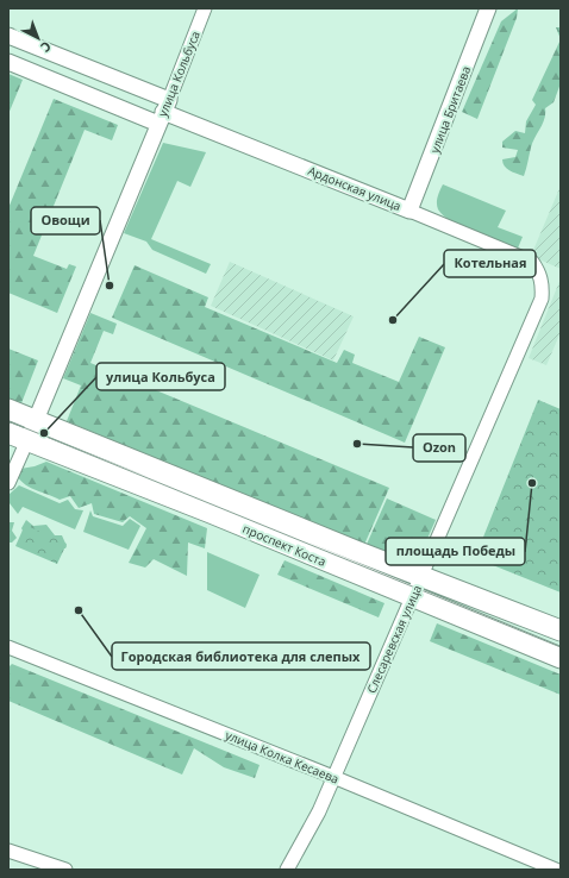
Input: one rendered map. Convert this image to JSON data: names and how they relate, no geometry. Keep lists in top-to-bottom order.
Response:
{
  "streets": {
    "main road": ["проспект Коста"],
    "street": [
      "улица Кольбуса",
      "улица Бритаева",
      "Ардонская улица",
      "Слесаревская улица",
      "улица Колка Кесаева"
    ]
  },
  "crossings": [
    ["улица Кольбуса", "Ардонская улица"],
    ["улица Кольбуса", "проспект Коста"],
    ["улица Бритаева", "Ардонская улица"],
    ["Ардонская улица", "Слесаревская улица"],
    ["проспект Коста", "Слесаревская улица"],
    ["Слесаревская улица", "улица Колка Кесаева"]
  ],
  "places": [
    "Овощи",
    "Котельная",
    "улица Кольбуса",
    "Ozon",
    "площадь Победы",
    "Городская библиотека для слепых"
  ],
  "north": "bottom right"
}
